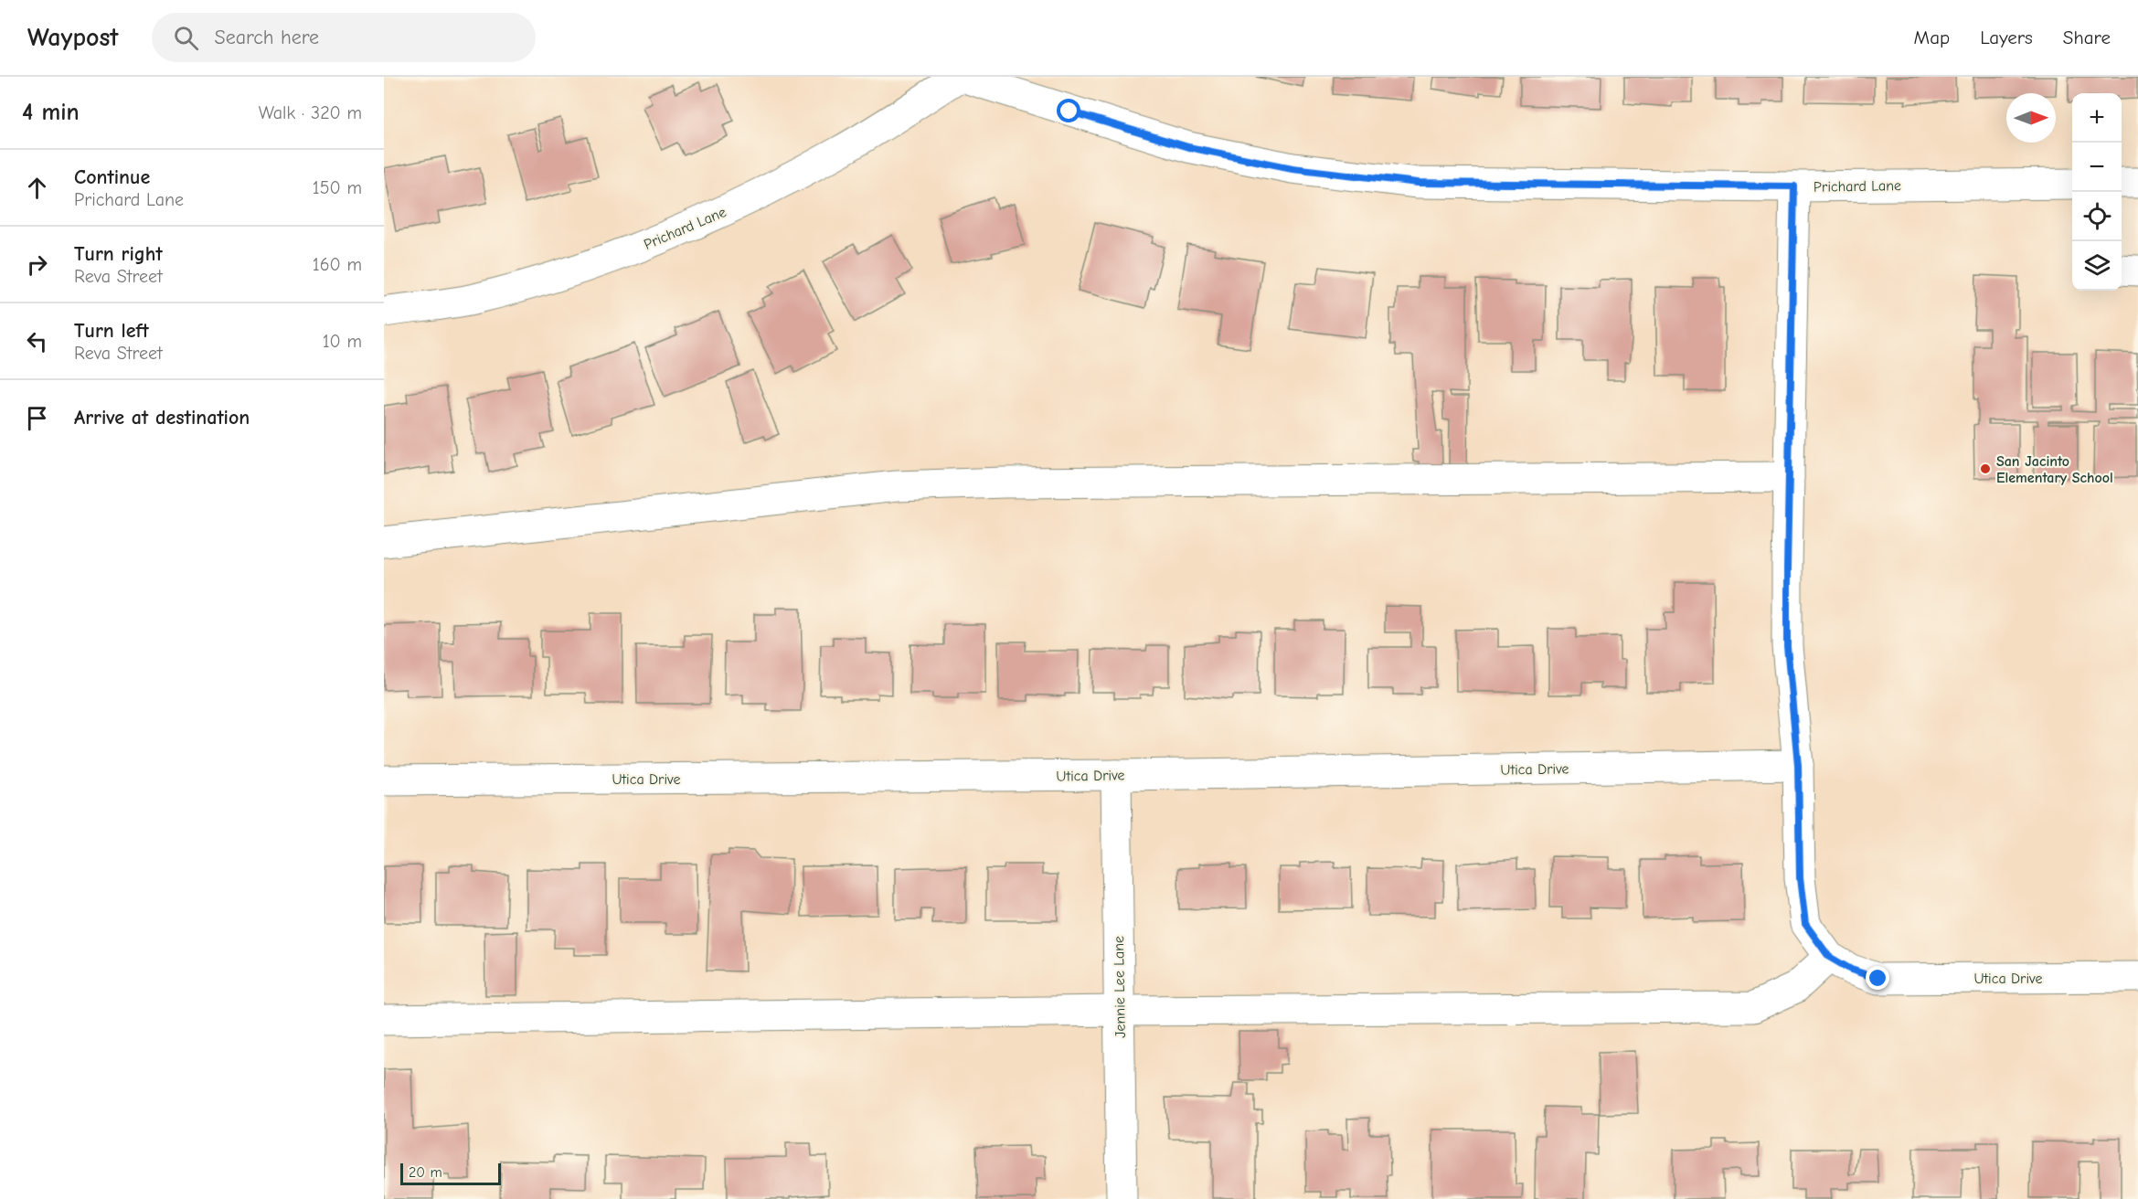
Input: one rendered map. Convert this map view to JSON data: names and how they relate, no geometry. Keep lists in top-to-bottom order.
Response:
{
  "streets": {
    "street": ["Prichard Lane", "Utica Drive", "Jennie Lee Lane"]
  },
  "crossings": [
    ["Utica Drive", "Jennie Lee Lane"]
  ],
  "places": ["San Jacinto Elementary School"],
  "scale_bar": "20 m",
  "north": "right",
  "page": {
    "header": "Waypost",
    "search": "Search here",
    "nav": ["Map", "Layers", "Share"],
    "heading": ["4 min", "Walk · 320 m"],
    "map_buttons": ["+", "−"],
    "list": [
      ["Continue", "Prichard Lane", "150 m"],
      ["Turn right", "Reva Street", "160 m"],
      ["Turn left", "Reva Street", "10 m"],
      "Arrive at destination"
    ],
    "scale": "20 m"
  }
}
